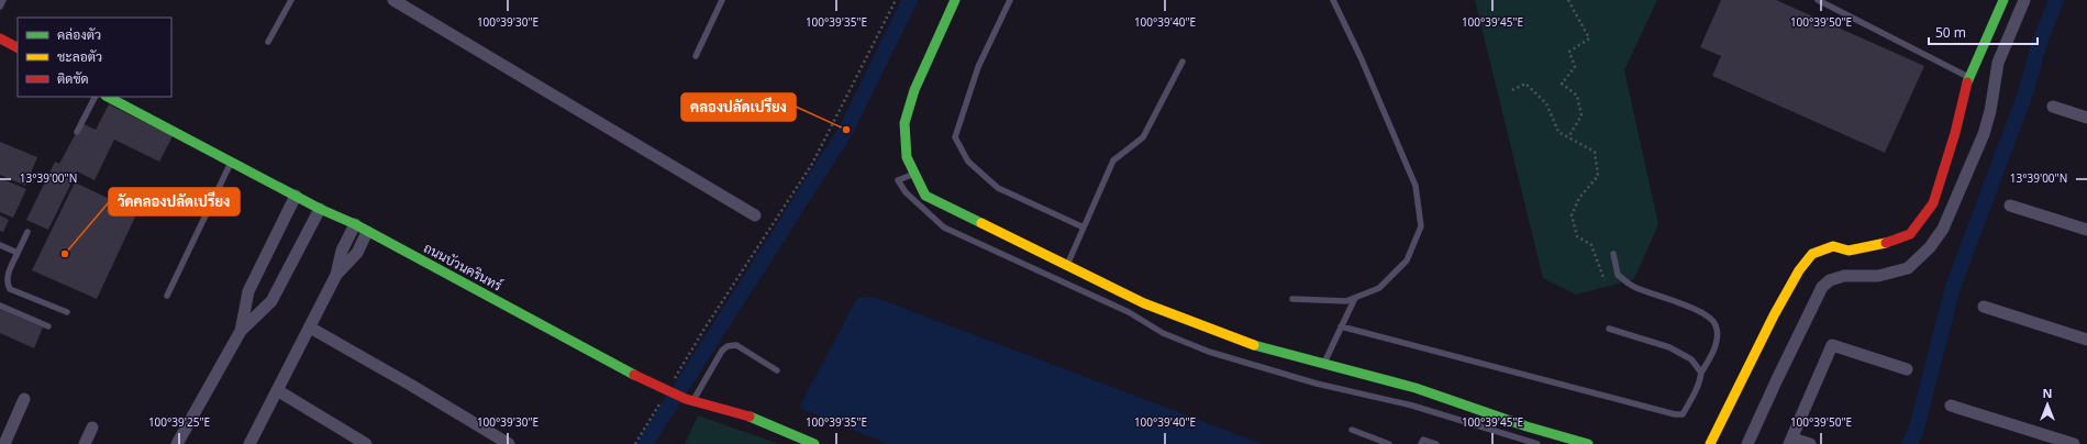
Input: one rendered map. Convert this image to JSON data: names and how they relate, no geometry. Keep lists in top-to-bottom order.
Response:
{
  "streets": {
    "street": ["ถนนบัวนครินทร์"]
  },
  "places": ["คลองปลัดเปรียง", "วัดคลองปลัดเปรียง"],
  "legend": ["คล่องตัว", "ชะลอตัว", "ติดขัด"],
  "scale_bar": "50 m",
  "north": "top",
  "coordinates": [
    "100°39'30\"E",
    "100°39'35\"E",
    "100°39'40\"E",
    "100°39'45\"E",
    "100°39'50\"E",
    "13°39'00\"N",
    "100°39'25\"E"
  ]
}
